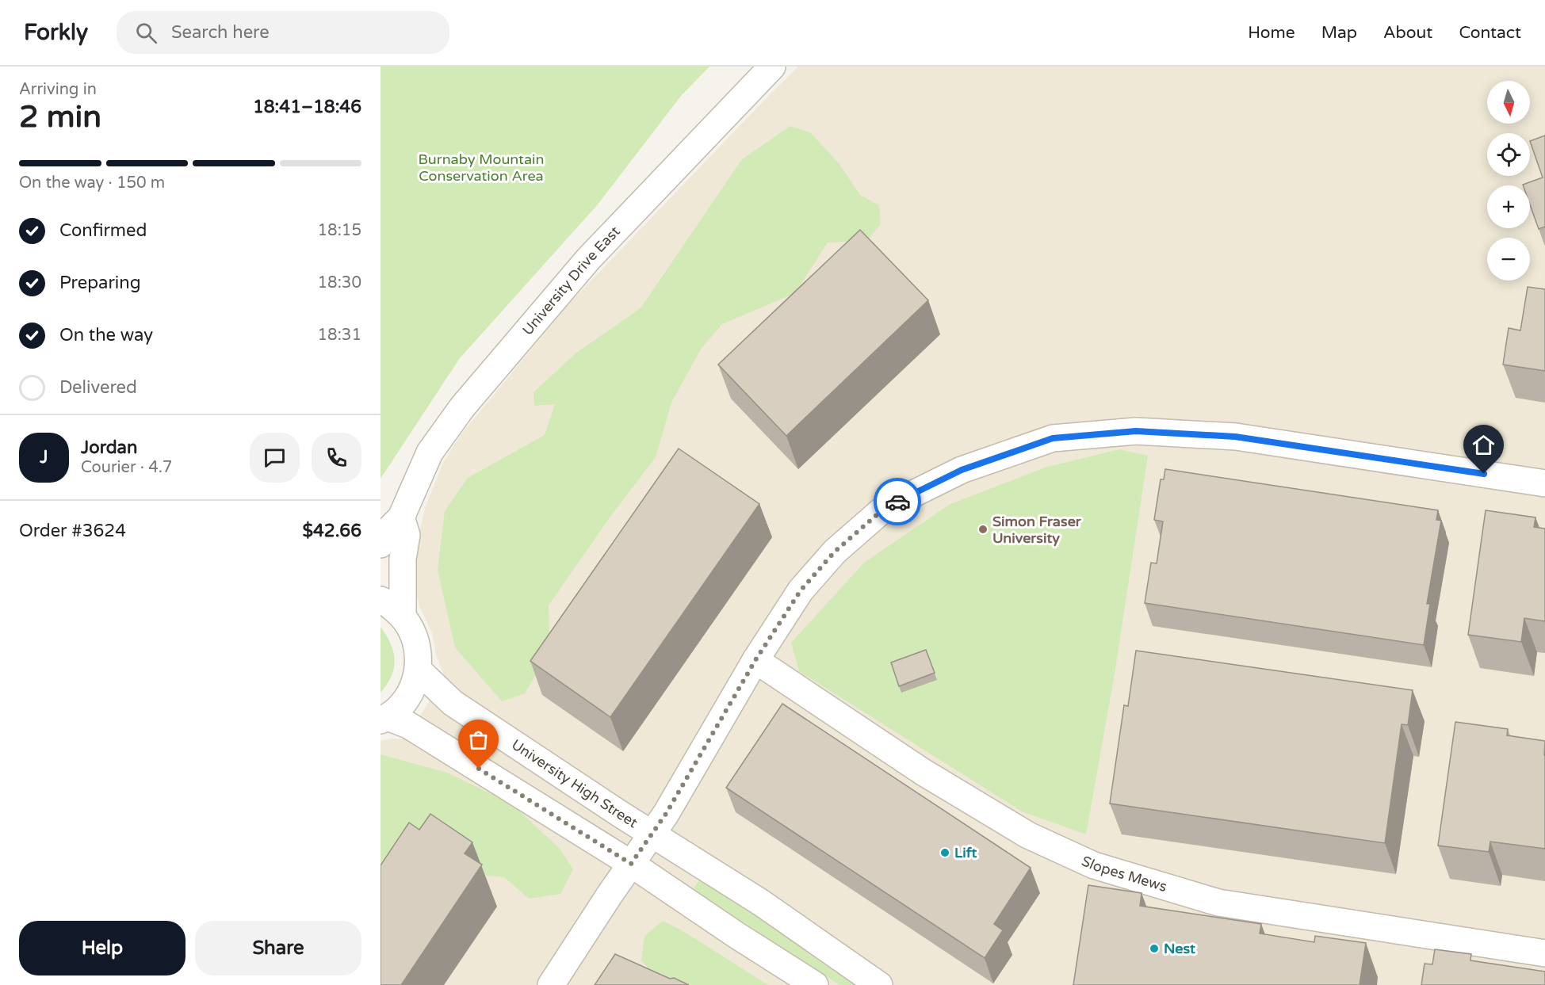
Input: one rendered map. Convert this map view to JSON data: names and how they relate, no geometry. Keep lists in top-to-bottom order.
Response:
{
  "streets": {
    "street": ["University Drive East", "University High Street", "Slopes Mews"]
  },
  "parks": ["Burnaby Mountain Conservation Area"],
  "places": ["Simon Fraser University", "Lift", "Nest"],
  "north": "bottom",
  "page": {
    "header": "Forkly",
    "search": "Search here",
    "nav": [
      "Home",
      "Map",
      "About",
      "Contact"
    ],
    "heading": ["2 min", "Arriving in", "18:41–18:46"],
    "panel": [
      "Jordan",
      "Courier · 4.7",
      "Order #3624",
      "$42.66"
    ],
    "map_buttons": ["+", "−"],
    "bar": "On the way · 150 m",
    "list": [
      ["Confirmed", "18:15"],
      ["Preparing", "18:30"],
      ["On the way", "18:31"],
      "Delivered"
    ],
    "round": "J",
    "buttons": ["Help", "Share"]
  }
}
